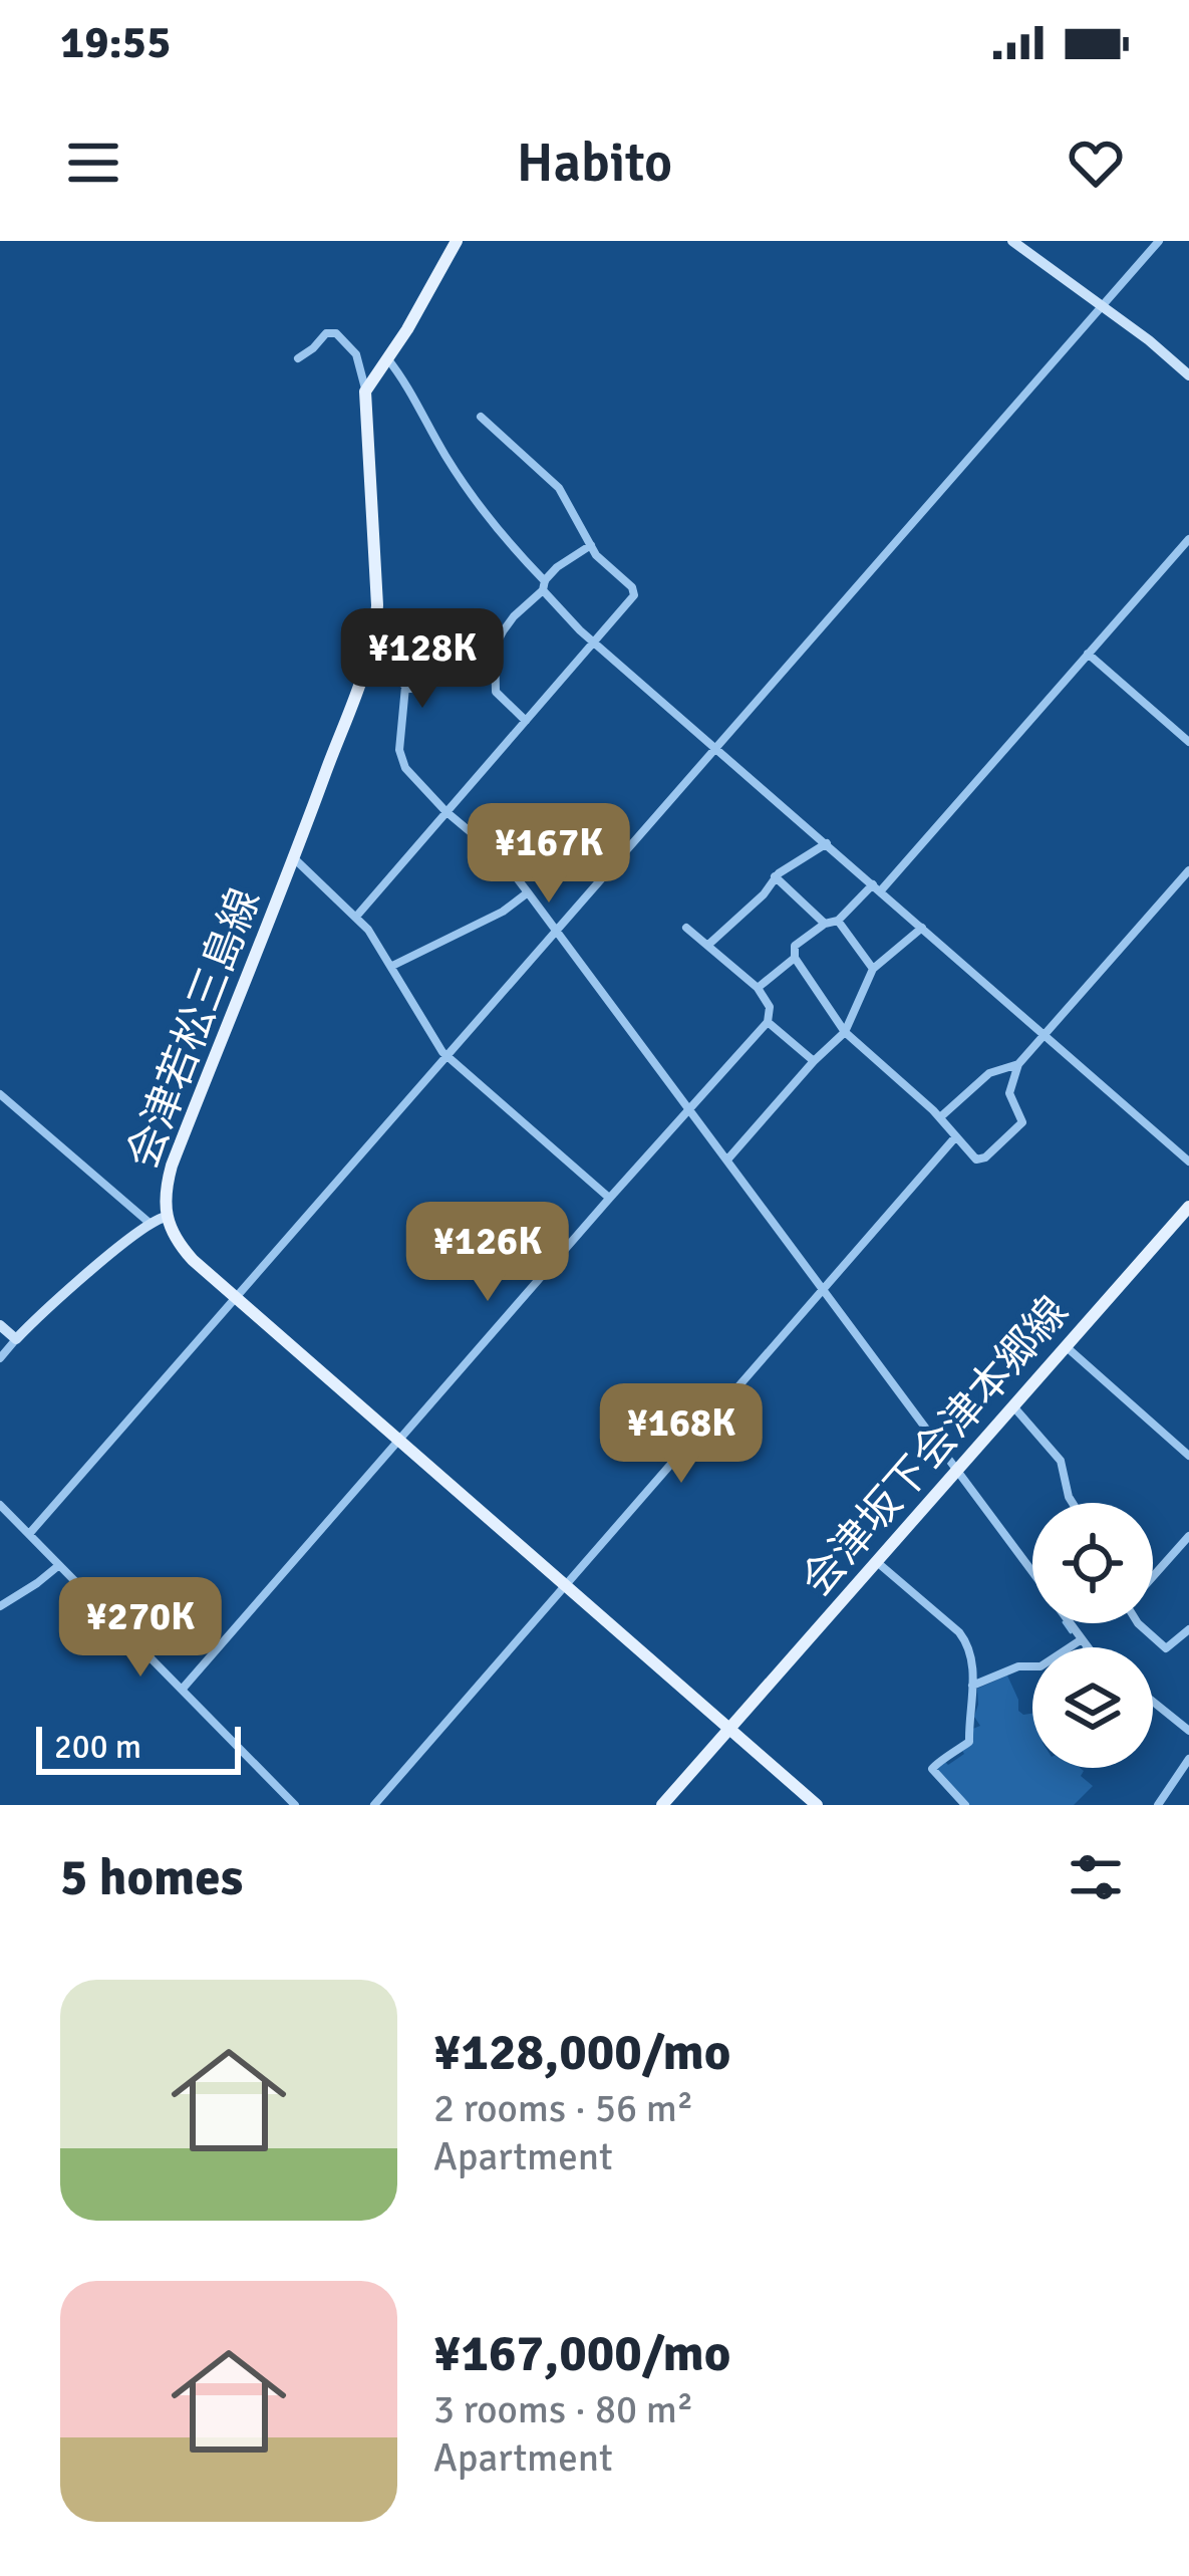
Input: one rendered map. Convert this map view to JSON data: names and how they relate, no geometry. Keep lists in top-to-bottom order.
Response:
{
  "streets": {
    "main road": ["会津若松三島線", "会津坂下会津本郷線"]
  },
  "crossings": [
    ["会津若松三島線", "会津坂下会津本郷線"]
  ],
  "scale_bar": "200 m",
  "page": {
    "status": "19:55",
    "header": "Habito",
    "price": [
      "¥128K",
      "¥167K",
      "¥126K",
      "¥168K",
      "¥270K"
    ],
    "scale": "200 m",
    "heading": "5 homes",
    "list": [
      {
        "name": "¥128,000/mo",
        "note": "2 rooms · 56 m² · Apartment"
      },
      {
        "name": "¥167,000/mo",
        "note": "3 rooms · 80 m² · Apartment"
      }
    ]
  }
}
